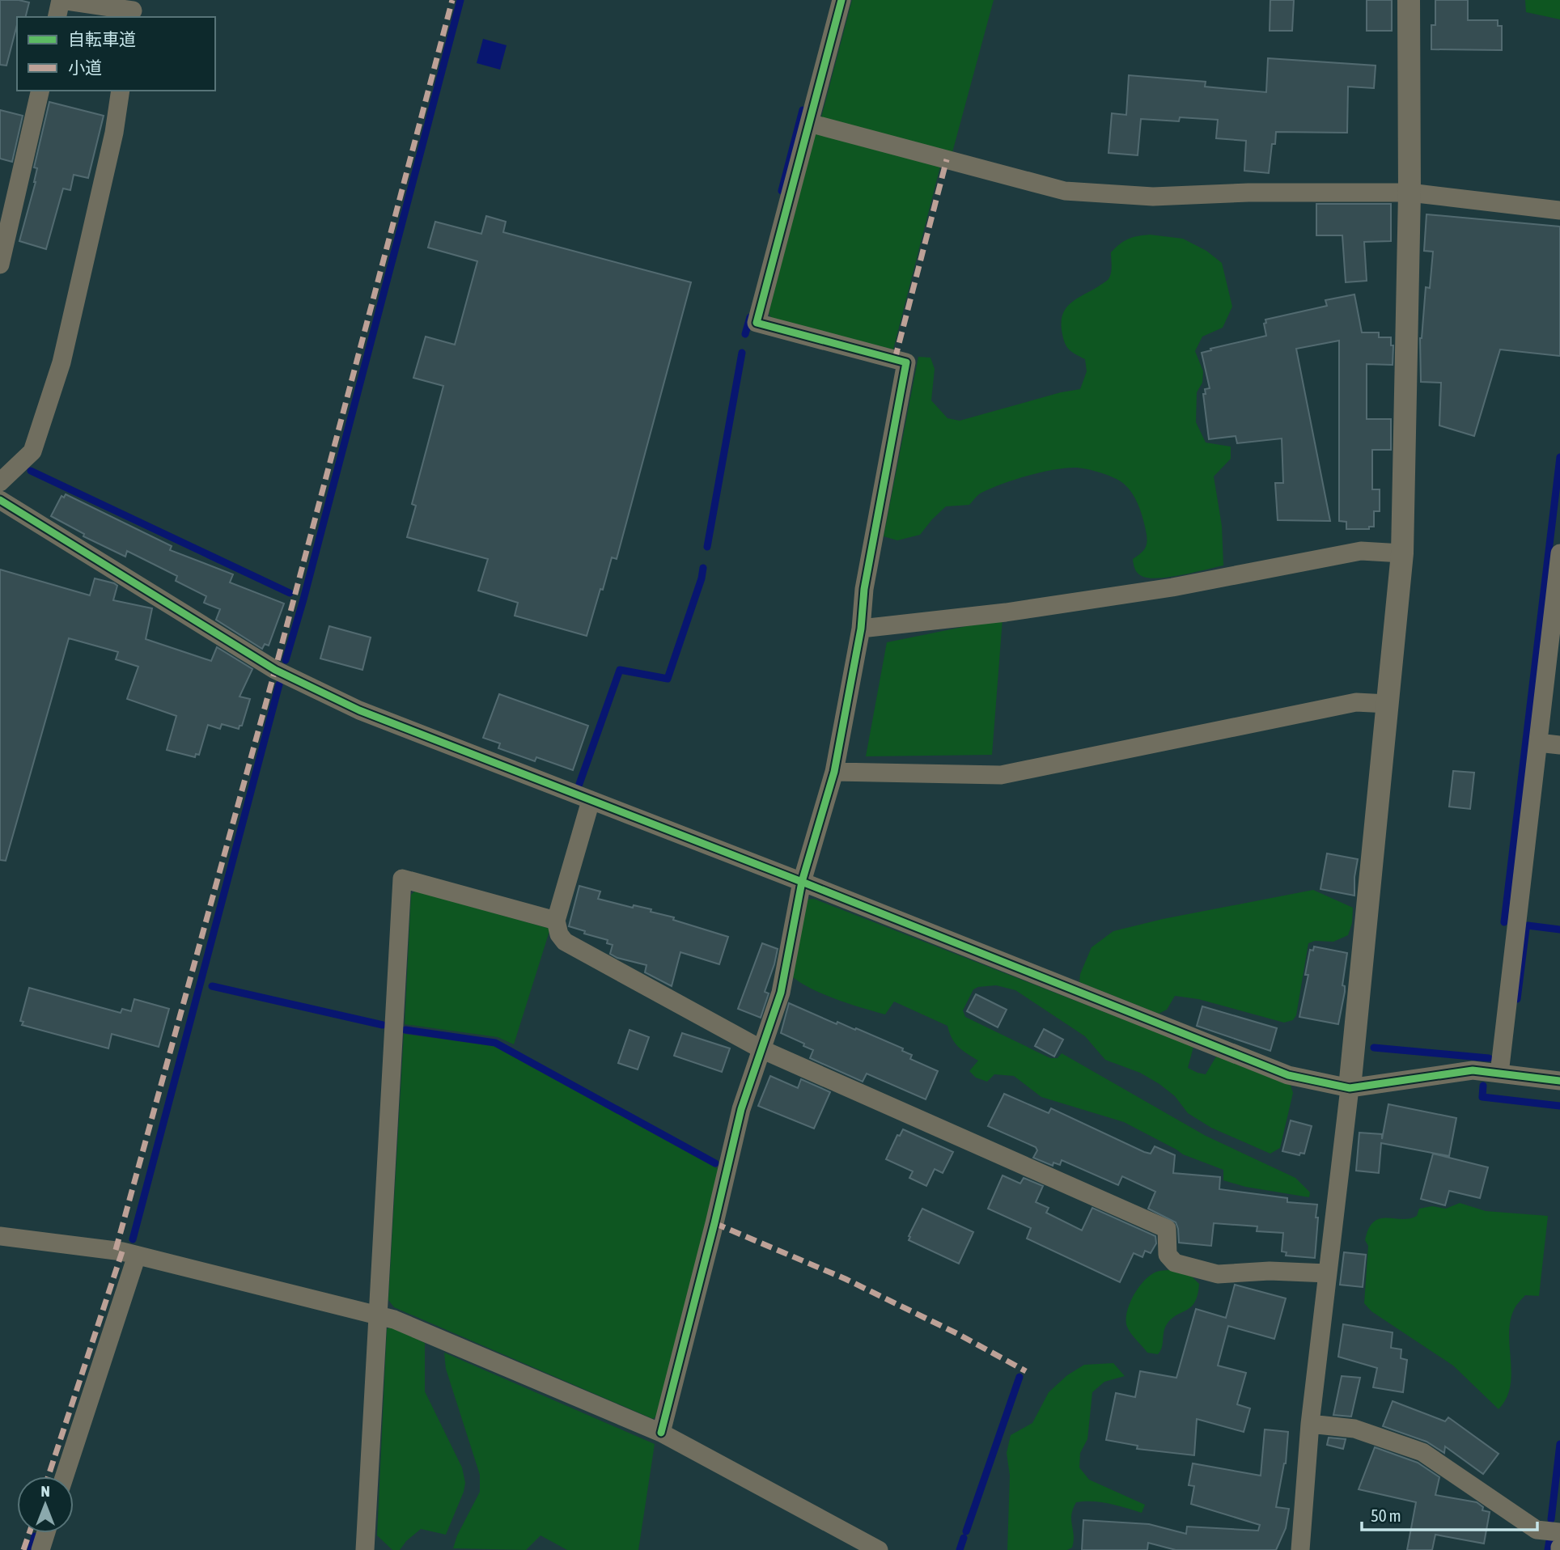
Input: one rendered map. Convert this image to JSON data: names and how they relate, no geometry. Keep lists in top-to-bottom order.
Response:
{
  "legend": ["自転車道", "小道"],
  "scale_bar": "50 m",
  "north": "top"
}
